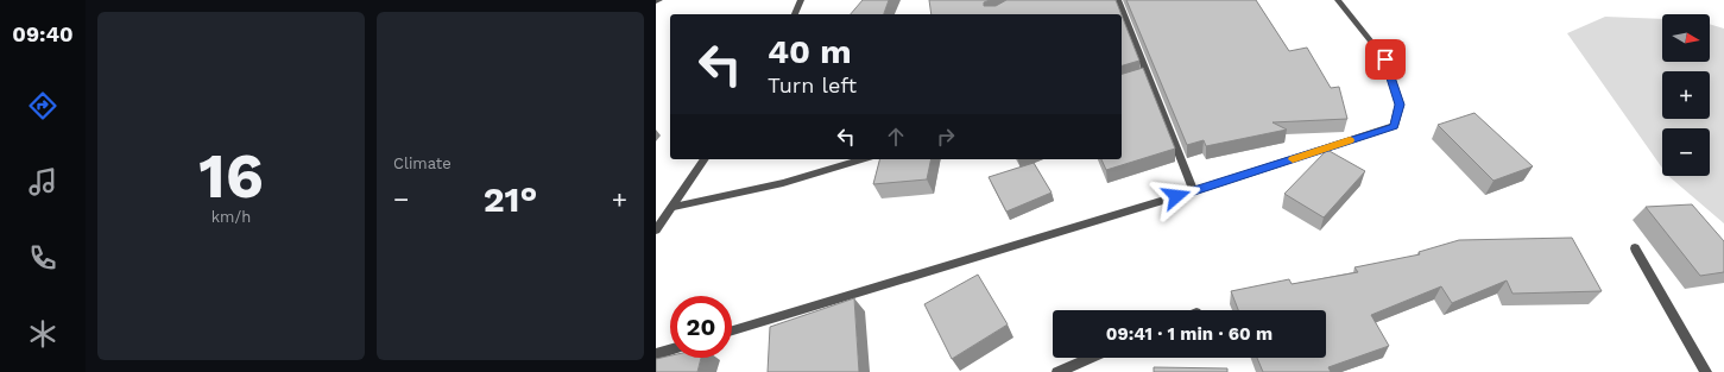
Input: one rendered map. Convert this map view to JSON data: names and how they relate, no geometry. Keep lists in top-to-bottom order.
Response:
{
  "north": "right",
  "page": {
    "tabs": "09:40",
    "tile": [
      ["16", "km/h"],
      "Climate"
    ],
    "map_buttons": ["+", "−"],
    "turn": ["40 m", "Turn left"],
    "heat": ["−", "21°", "+"],
    "limit": "20",
    "trip": "09:41 · 1 min · 60 m"
  }
}
